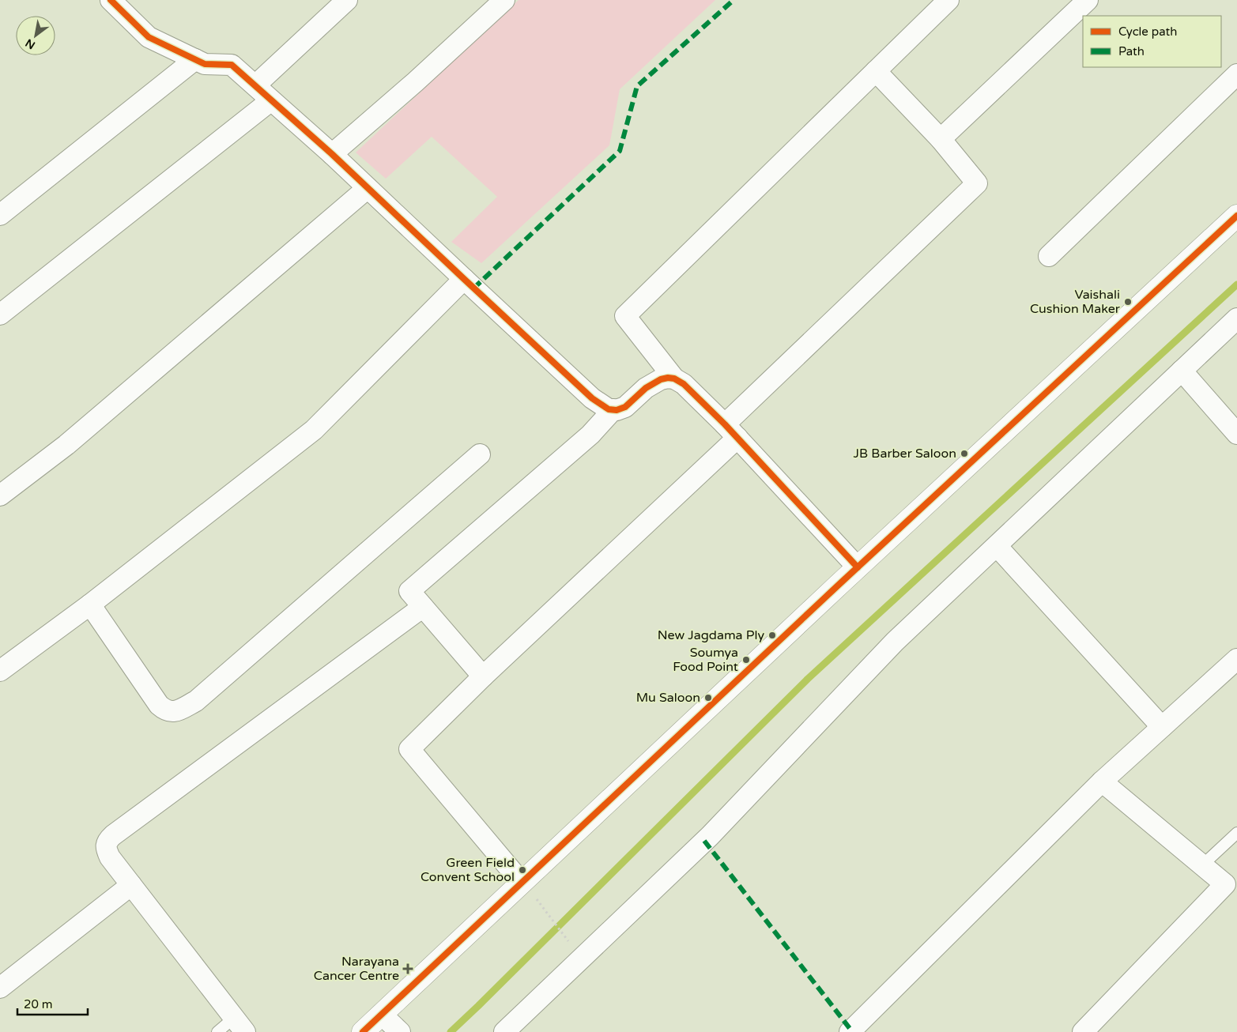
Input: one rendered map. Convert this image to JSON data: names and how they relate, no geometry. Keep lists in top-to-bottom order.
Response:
{
  "places": {
    "other": [
      "Vaishali Cushion Maker",
      "JB Barber Saloon",
      "New Jagdama Ply",
      "Soumya Food Point",
      "Mu Saloon",
      "Green Field Convent School"
    ],
    "health": ["Narayana Cancer Centre"]
  },
  "legend": ["Cycle path", "Path"],
  "scale_bar": "20 m",
  "north": "bottom left"
}
